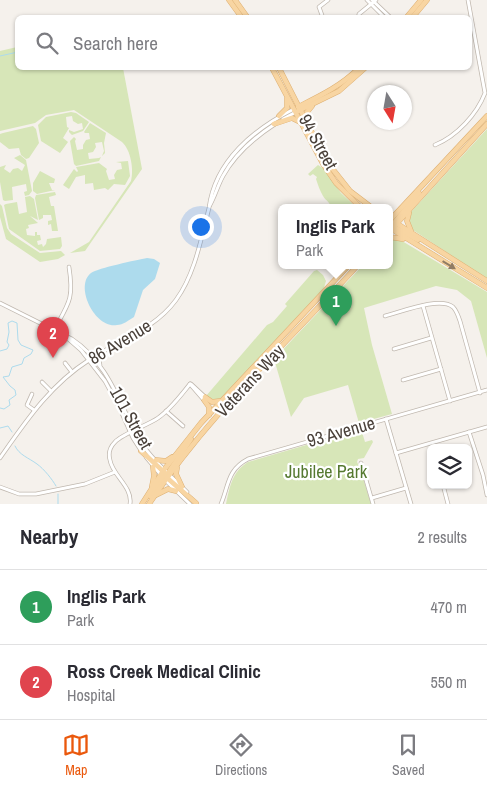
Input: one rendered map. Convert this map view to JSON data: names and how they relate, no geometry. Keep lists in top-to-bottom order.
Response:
{
  "streets": {
    "main road": ["94 Street", "Veterans Way"],
    "street": ["86 Avenue", "101 Street", "93 Avenue"]
  },
  "crossings": [
    ["94 Street", "86 Avenue"],
    ["86 Avenue", "101 Street"],
    ["Veterans Way", "101 Street"]
  ],
  "parks": ["Jubilee Park"],
  "north": "bottom",
  "page": {
    "search": "Search here",
    "popup": ["Inglis Park", "Park"],
    "pins": ["1", "2"],
    "heading": ["Nearby", "2 results"],
    "list": [
      {
        "mark": "1",
        "name": "Inglis Park",
        "note": "Park",
        "value": "470 m"
      },
      {
        "mark": "2",
        "name": "Ross Creek Medical Clinic",
        "note": "Hospital",
        "value": "550 m"
      }
    ],
    "nav": ["Map", "Directions", "Saved"]
  }
}
